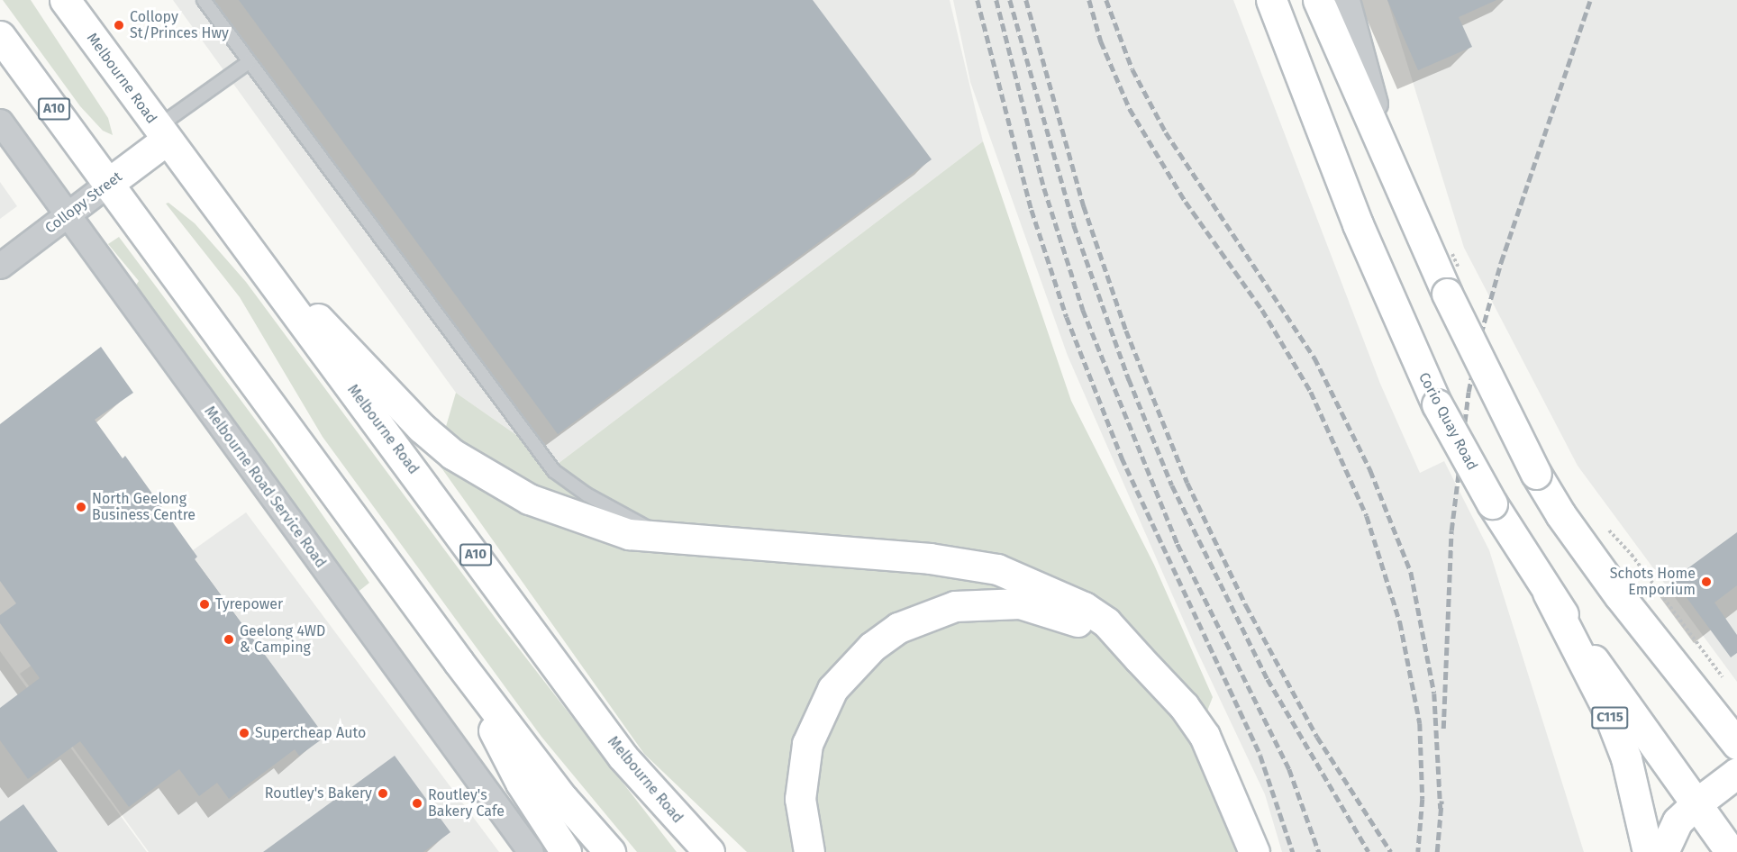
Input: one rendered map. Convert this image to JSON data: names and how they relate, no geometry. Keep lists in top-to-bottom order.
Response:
{
  "streets": {
    "main road": [
      "Melbourne Road",
      "A10",
      "Collopy Street",
      "Corio Quay Road",
      "C115"
    ],
    "street": ["Melbourne Road Service Road"]
  },
  "crossings": [
    ["Melbourne Road", "Collopy Street"],
    ["A10", "Collopy Street"],
    ["Collopy Street", "Melbourne Road Service Road"],
    ["Corio Quay Road", "C115"]
  ],
  "places": [
    "Collopy St/Princes Hwy",
    "North Geelong Business Centre",
    "Schots Home Emporium",
    "Tyrepower",
    "Geelong 4WD & Camping",
    "Supercheap Auto",
    "Routley's Bakery",
    "Routley's Bakery Cafe"
  ]
}
